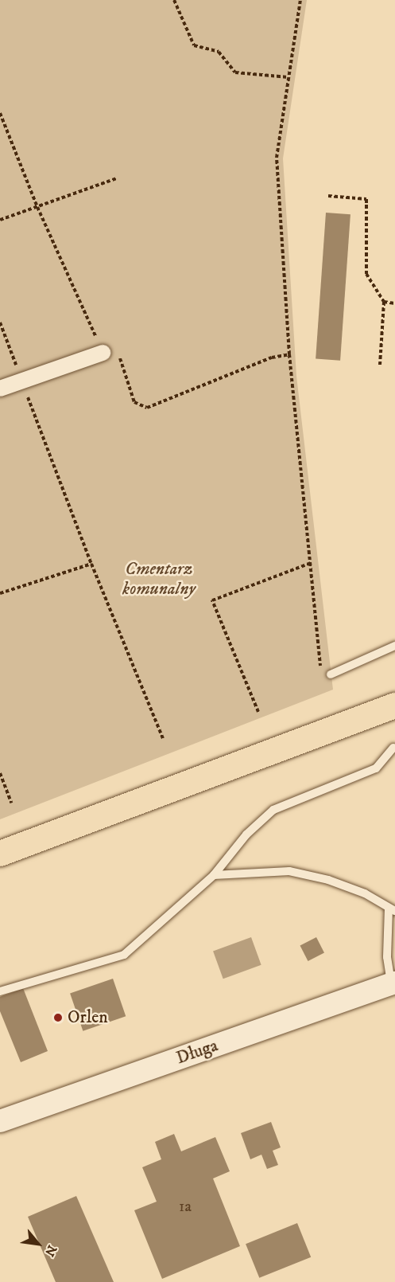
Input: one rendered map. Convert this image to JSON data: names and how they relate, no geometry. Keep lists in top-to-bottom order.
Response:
{
  "streets": {
    "street": ["Długa"]
  },
  "parks": ["Cmentarz komunalny"],
  "places": ["Orlen"],
  "house_numbers": ["1a"],
  "north": "bottom right"
}
